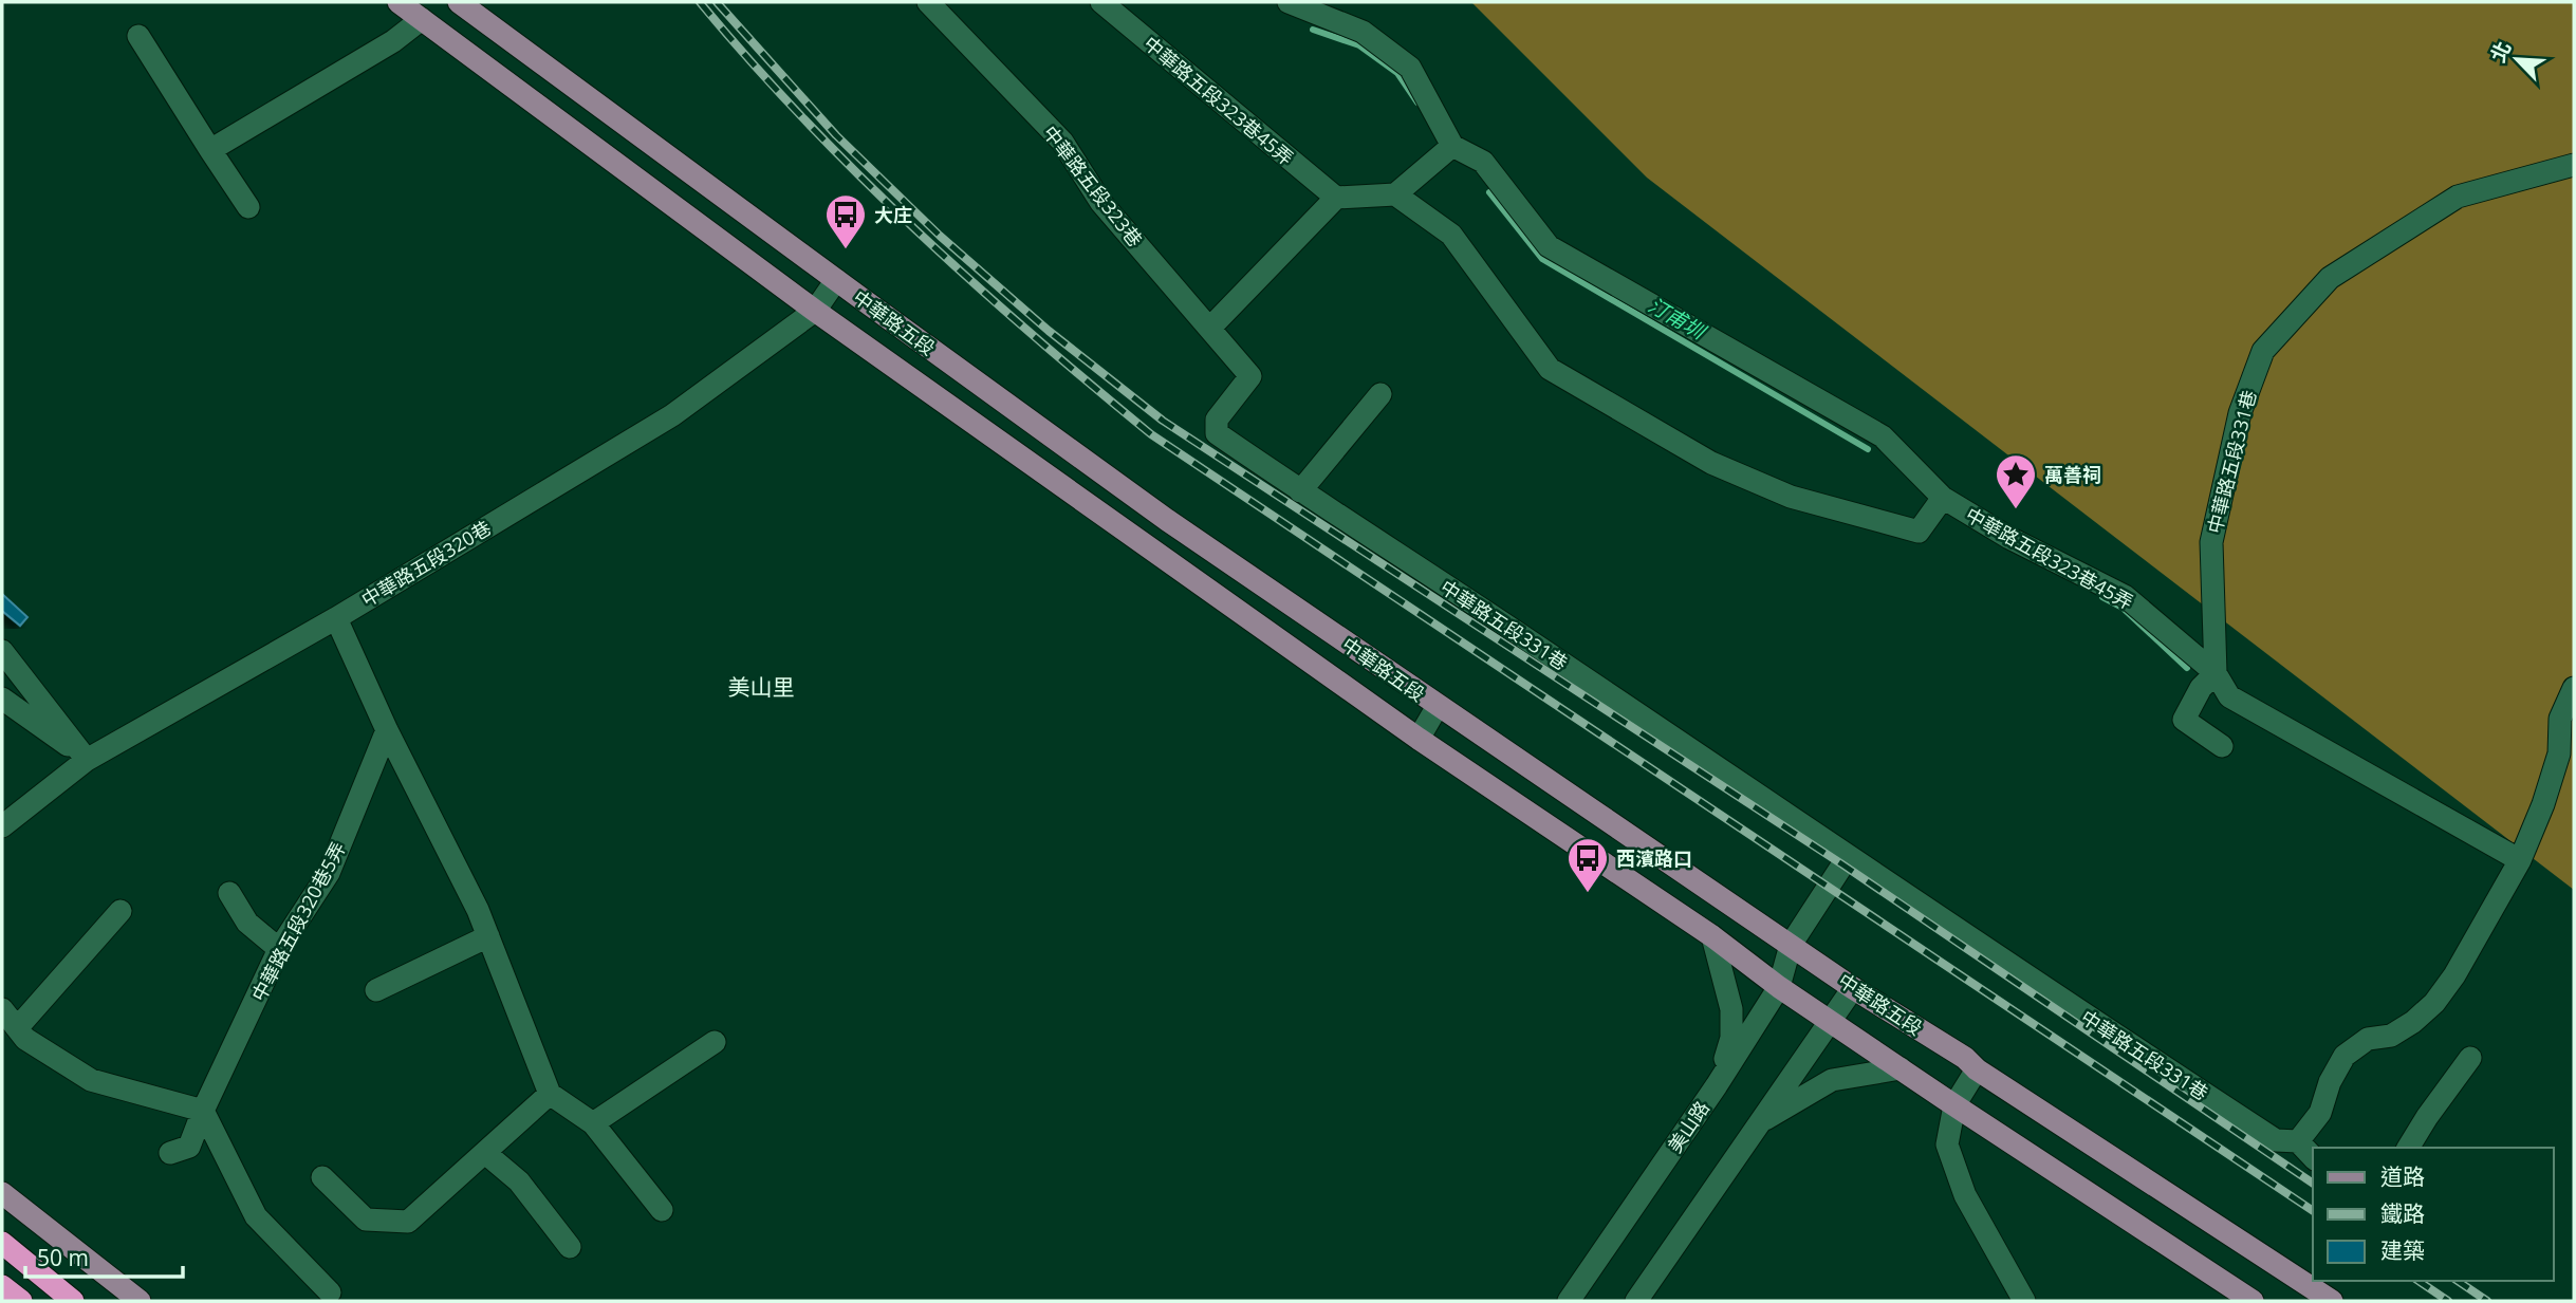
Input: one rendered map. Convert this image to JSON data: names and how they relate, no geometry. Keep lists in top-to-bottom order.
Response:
{
  "streets": {
    "main road": ["中華路五段"],
    "street": [
      "中華路五段323巷45弄",
      "中華路五段323巷",
      "中華路五段331巷",
      "中華路五段320巷",
      "中華路五段320巷5弄",
      "美山路"
    ]
  },
  "crossings": [
    ["中華路五段323巷45弄", "中華路五段331巷"],
    ["中華路五段323巷", "中華路五段331巷"],
    ["中華路五段", "中華路五段320巷"],
    ["中華路五段", "美山路"]
  ],
  "districts": ["美山里"],
  "water": ["汀甫圳"],
  "places": {
    "bus stop": ["大庄", "西濱路口"],
    "place": ["萬善祠"]
  },
  "legend": ["道路", "鐵路", "建築"],
  "scale_bar": "50 m",
  "north": "top left"
}
